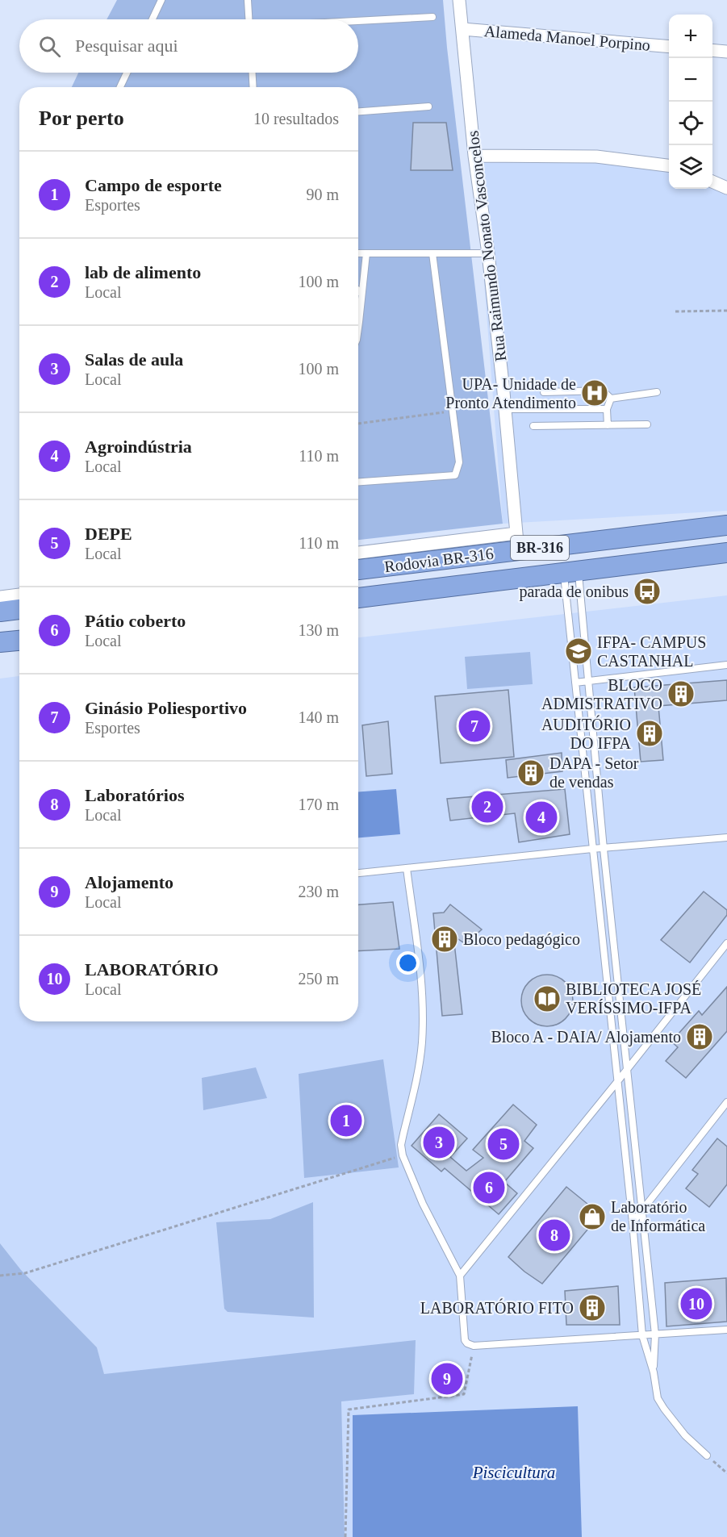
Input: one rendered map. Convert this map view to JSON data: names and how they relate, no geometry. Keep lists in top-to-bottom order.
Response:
{
  "streets": {
    "highway": ["BR-316", "Rodovia BR-316"],
    "street": ["Alameda Manoel Porpino", "Rua Raimundo Nonato Vasconcelos"]
  },
  "crossings": [
    ["Alameda Manoel Porpino", "Rua Raimundo Nonato Vasconcelos"],
    ["Rua Raimundo Nonato Vasconcelos", "Rodovia BR-316"],
    ["BR-316", "Rodovia BR-316"]
  ],
  "water": ["Piscicultura"],
  "places": {
    "hospital": ["UPA- Unidade de Pronto Atendimento"],
    "bus stop": ["parada de onibus"],
    "school or university": ["IFPA- CAMPUS CASTANHAL"],
    "building": [
      "BLOCO ADMISTRATIVO",
      "AUDITÓRIO DO IFPA",
      "DAPA - Setor de vendas",
      "Bloco pedagógico",
      "Bloco A - DAIA/ Alojamento",
      "LABORATÓRIO FITO"
    ],
    "library": ["BIBLIOTECA JOSÉ VERÍSSIMO-IFPA"],
    "shop": ["Laboratório de Informática"]
  },
  "page": {
    "map_buttons": ["+", "−"],
    "search": "Pesquisar aqui",
    "heading": ["Por perto", "10 resultados"],
    "list": [
      {
        "mark": "1",
        "name": "Campo de esporte",
        "note": "Esportes",
        "value": "90 m"
      },
      {
        "mark": "2",
        "name": "lab de alimento",
        "note": "Local",
        "value": "100 m"
      },
      {
        "mark": "3",
        "name": "Salas de aula",
        "note": "Local",
        "value": "100 m"
      },
      {
        "mark": "4",
        "name": "Agroindústria",
        "note": "Local",
        "value": "110 m"
      },
      {
        "mark": "5",
        "name": "DEPE",
        "note": "Local",
        "value": "110 m"
      },
      {
        "mark": "6",
        "name": "Pátio coberto",
        "note": "Local",
        "value": "130 m"
      },
      {
        "mark": "7",
        "name": "Ginásio Poliesportivo",
        "note": "Esportes",
        "value": "140 m"
      },
      {
        "mark": "8",
        "name": "Laboratórios",
        "note": "Local",
        "value": "170 m"
      },
      {
        "mark": "9",
        "name": "Alojamento",
        "note": "Local",
        "value": "230 m"
      },
      {
        "mark": "10",
        "name": "LABORATÓRIO",
        "note": "Local",
        "value": "250 m"
      }
    ],
    "pins": [
      "7",
      "2",
      "4",
      "1",
      "3",
      "5",
      "6",
      "8",
      "10",
      "9"
    ]
  }
}
